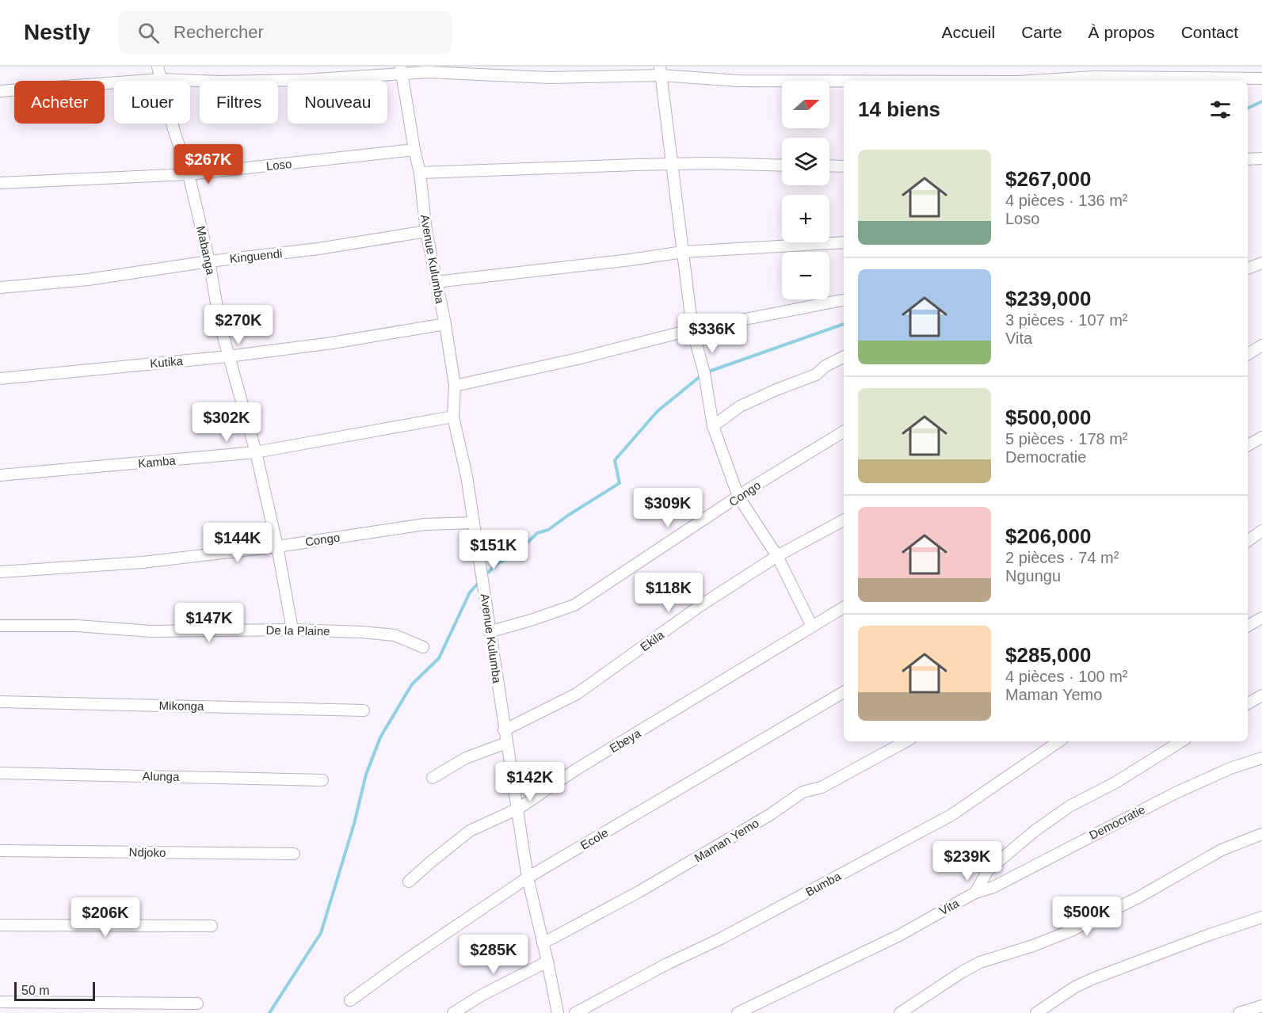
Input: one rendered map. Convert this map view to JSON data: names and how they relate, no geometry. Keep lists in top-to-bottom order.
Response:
{
  "streets": {
    "street": [
      "Loso",
      "Mabanga",
      "Kinguendi",
      "Avenue Kulumba",
      "Kutika",
      "Kamba",
      "Congo",
      "De la Plaine",
      "Ekila",
      "Mikonga",
      "Ebeya",
      "Alunga",
      "Democratie",
      "Ecole",
      "Maman Yemo",
      "Ndjoko",
      "Bumba",
      "Vita"
    ]
  },
  "crossings": [
    ["Loso", "Mabanga"],
    ["Loso", "Avenue Kulumba"],
    ["Mabanga", "Kinguendi"],
    ["Mabanga", "Kutika"],
    ["Mabanga", "Kamba"],
    ["Mabanga", "Congo"],
    ["Mabanga", "De la Plaine"],
    ["Kinguendi", "Avenue Kulumba"],
    ["Avenue Kulumba", "Kutika"],
    ["Avenue Kulumba", "Kamba"],
    ["Avenue Kulumba", "Congo"],
    ["Avenue Kulumba", "Ekila"],
    ["Avenue Kulumba", "Ebeya"],
    ["Avenue Kulumba", "Ecole"],
    ["Avenue Kulumba", "Maman Yemo"],
    ["Democratie", "Vita"]
  ],
  "scale_bar": "50 m",
  "north": "right",
  "page": {
    "header": "Nestly",
    "search": "Rechercher",
    "nav": [
      "Accueil",
      "Carte",
      "À propos",
      "Contact"
    ],
    "map_buttons": ["+", "−"],
    "chip": [
      "Acheter",
      "Louer",
      "Filtres",
      "Nouveau"
    ],
    "heading": "14 biens",
    "list": [
      {
        "name": "$267,000",
        "note": "4 pièces · 136 m² · Loso"
      },
      {
        "name": "$239,000",
        "note": "3 pièces · 107 m² · Vita"
      },
      {
        "name": "$500,000",
        "note": "5 pièces · 178 m² · Democratie"
      },
      {
        "name": "$206,000",
        "note": "2 pièces · 74 m² · Ngungu"
      },
      {
        "name": "$285,000",
        "note": "4 pièces · 100 m² · Maman Yemo"
      }
    ],
    "price": [
      "$267K",
      "$270K",
      "$336K",
      "$302K",
      "$309K",
      "$144K",
      "$151K",
      "$118K",
      "$147K",
      "$142K",
      "$239K",
      "$500K",
      "$206K",
      "$285K"
    ],
    "scale": "50 m"
  }
}
